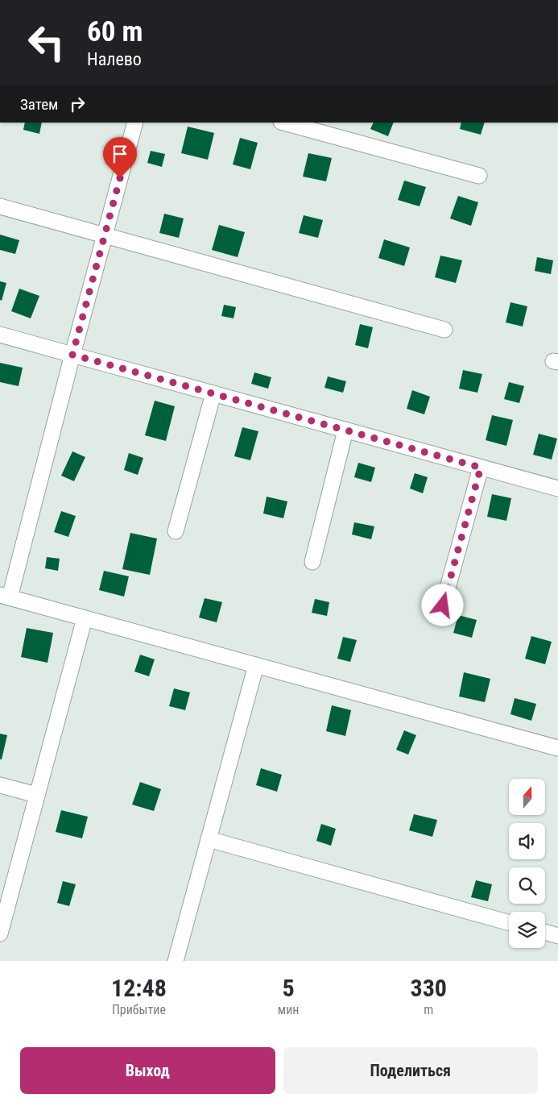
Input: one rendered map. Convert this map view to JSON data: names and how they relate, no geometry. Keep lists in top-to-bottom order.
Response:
{
  "north": "top",
  "page": {
    "turn": ["60 m", "Налево"],
    "then": "Затем",
    "eta": [
      "12:48",
      "Прибытие",
      "5",
      "мин",
      "330",
      "m"
    ],
    "buttons": ["Выход", "Поделиться"]
  }
}
